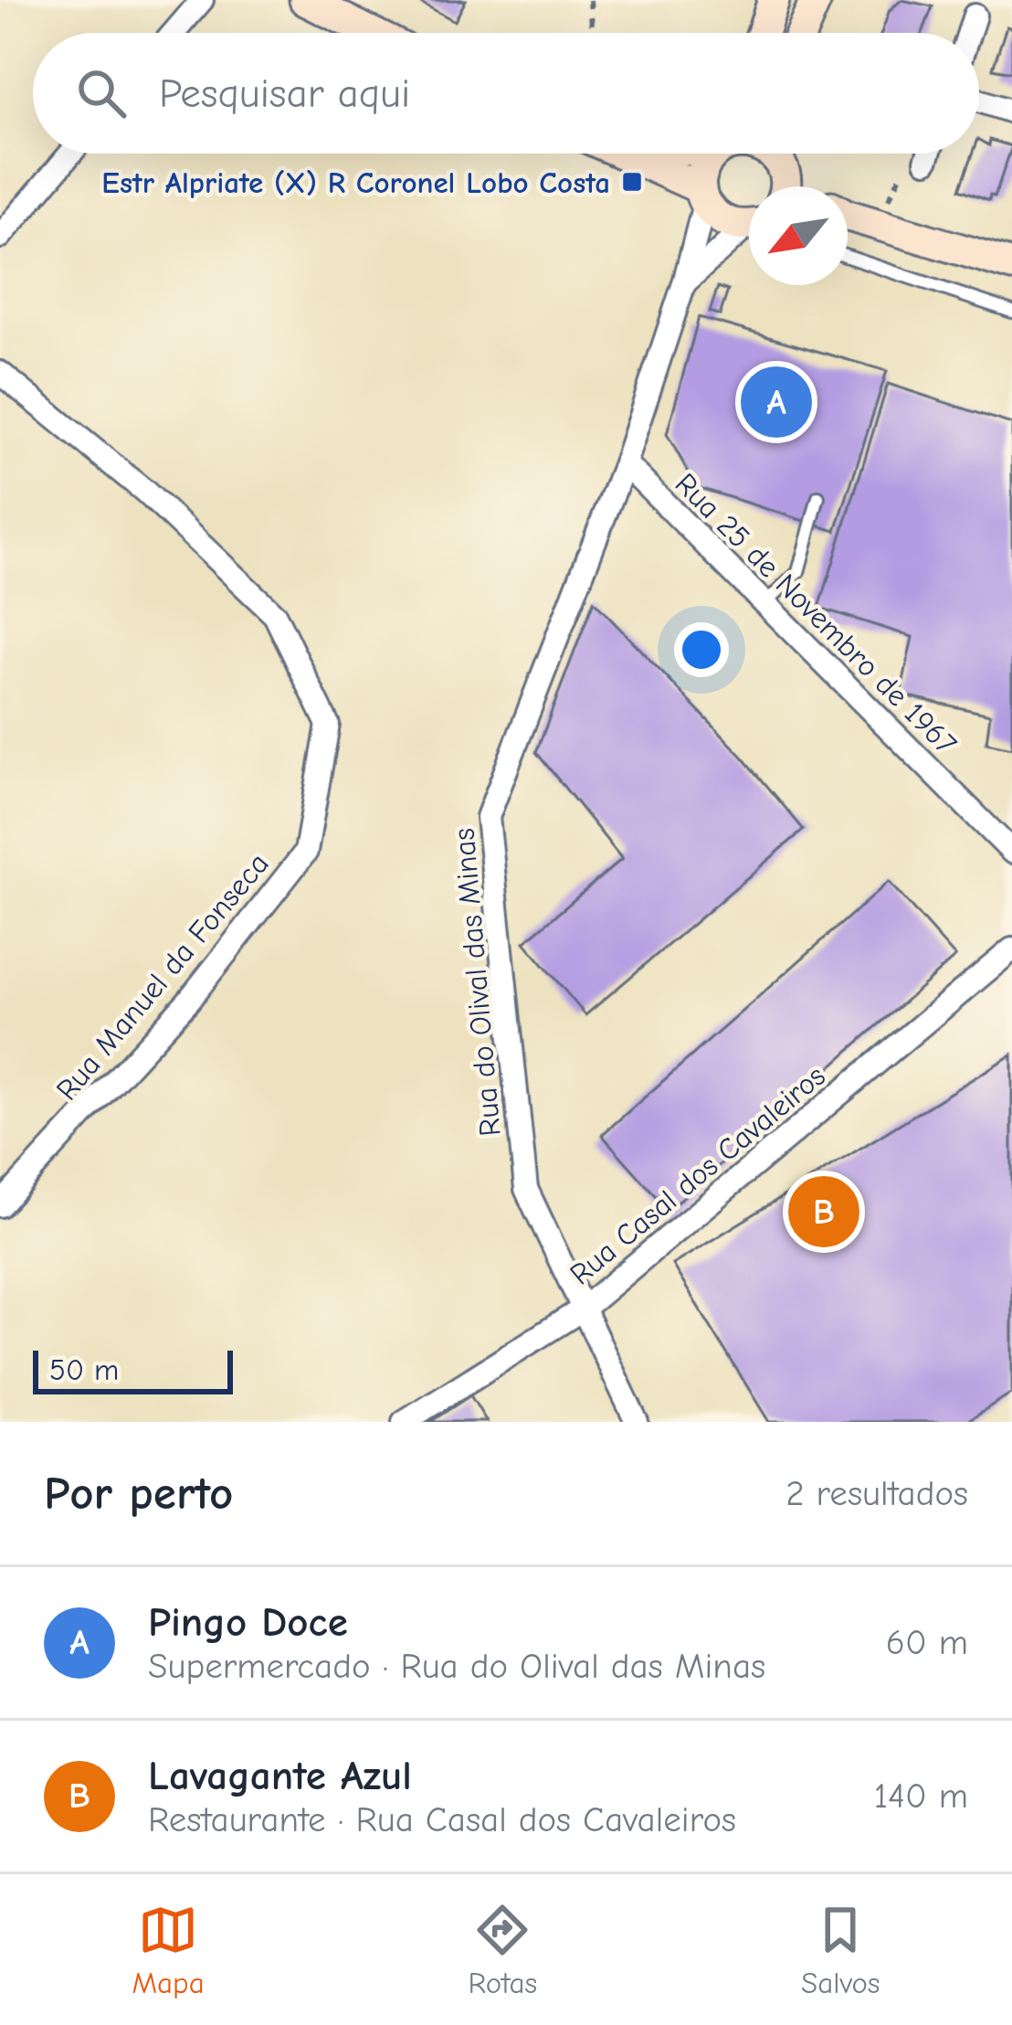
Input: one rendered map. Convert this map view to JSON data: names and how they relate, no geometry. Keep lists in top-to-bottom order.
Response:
{
  "streets": {
    "street": [
      "Rua 25 de Novembro de 1967",
      "Rua Manuel da Fonseca",
      "Rua do Olival das Minas",
      "Rua Casal dos Cavaleiros"
    ]
  },
  "crossings": [
    ["Rua 25 de Novembro de 1967", "Rua do Olival das Minas"],
    ["Rua do Olival das Minas", "Rua Casal dos Cavaleiros"]
  ],
  "places": {
    "transit": ["Estr Alpriate (X) R Coronel Lobo Costa"]
  },
  "scale_bar": "50 m",
  "north": "bottom left",
  "page": {
    "search": "Pesquisar aqui",
    "pins": ["A", "B"],
    "scale": "50 m",
    "heading": ["Por perto", "2 resultados"],
    "list": [
      {
        "mark": "A",
        "name": "Pingo Doce",
        "note": "Supermercado · Rua do Olival das Minas",
        "value": "60 m"
      },
      {
        "mark": "B",
        "name": "Lavagante Azul",
        "note": "Restaurante · Rua Casal dos Cavaleiros",
        "value": "140 m"
      }
    ],
    "nav": ["Mapa", "Rotas", "Salvos"]
  }
}
